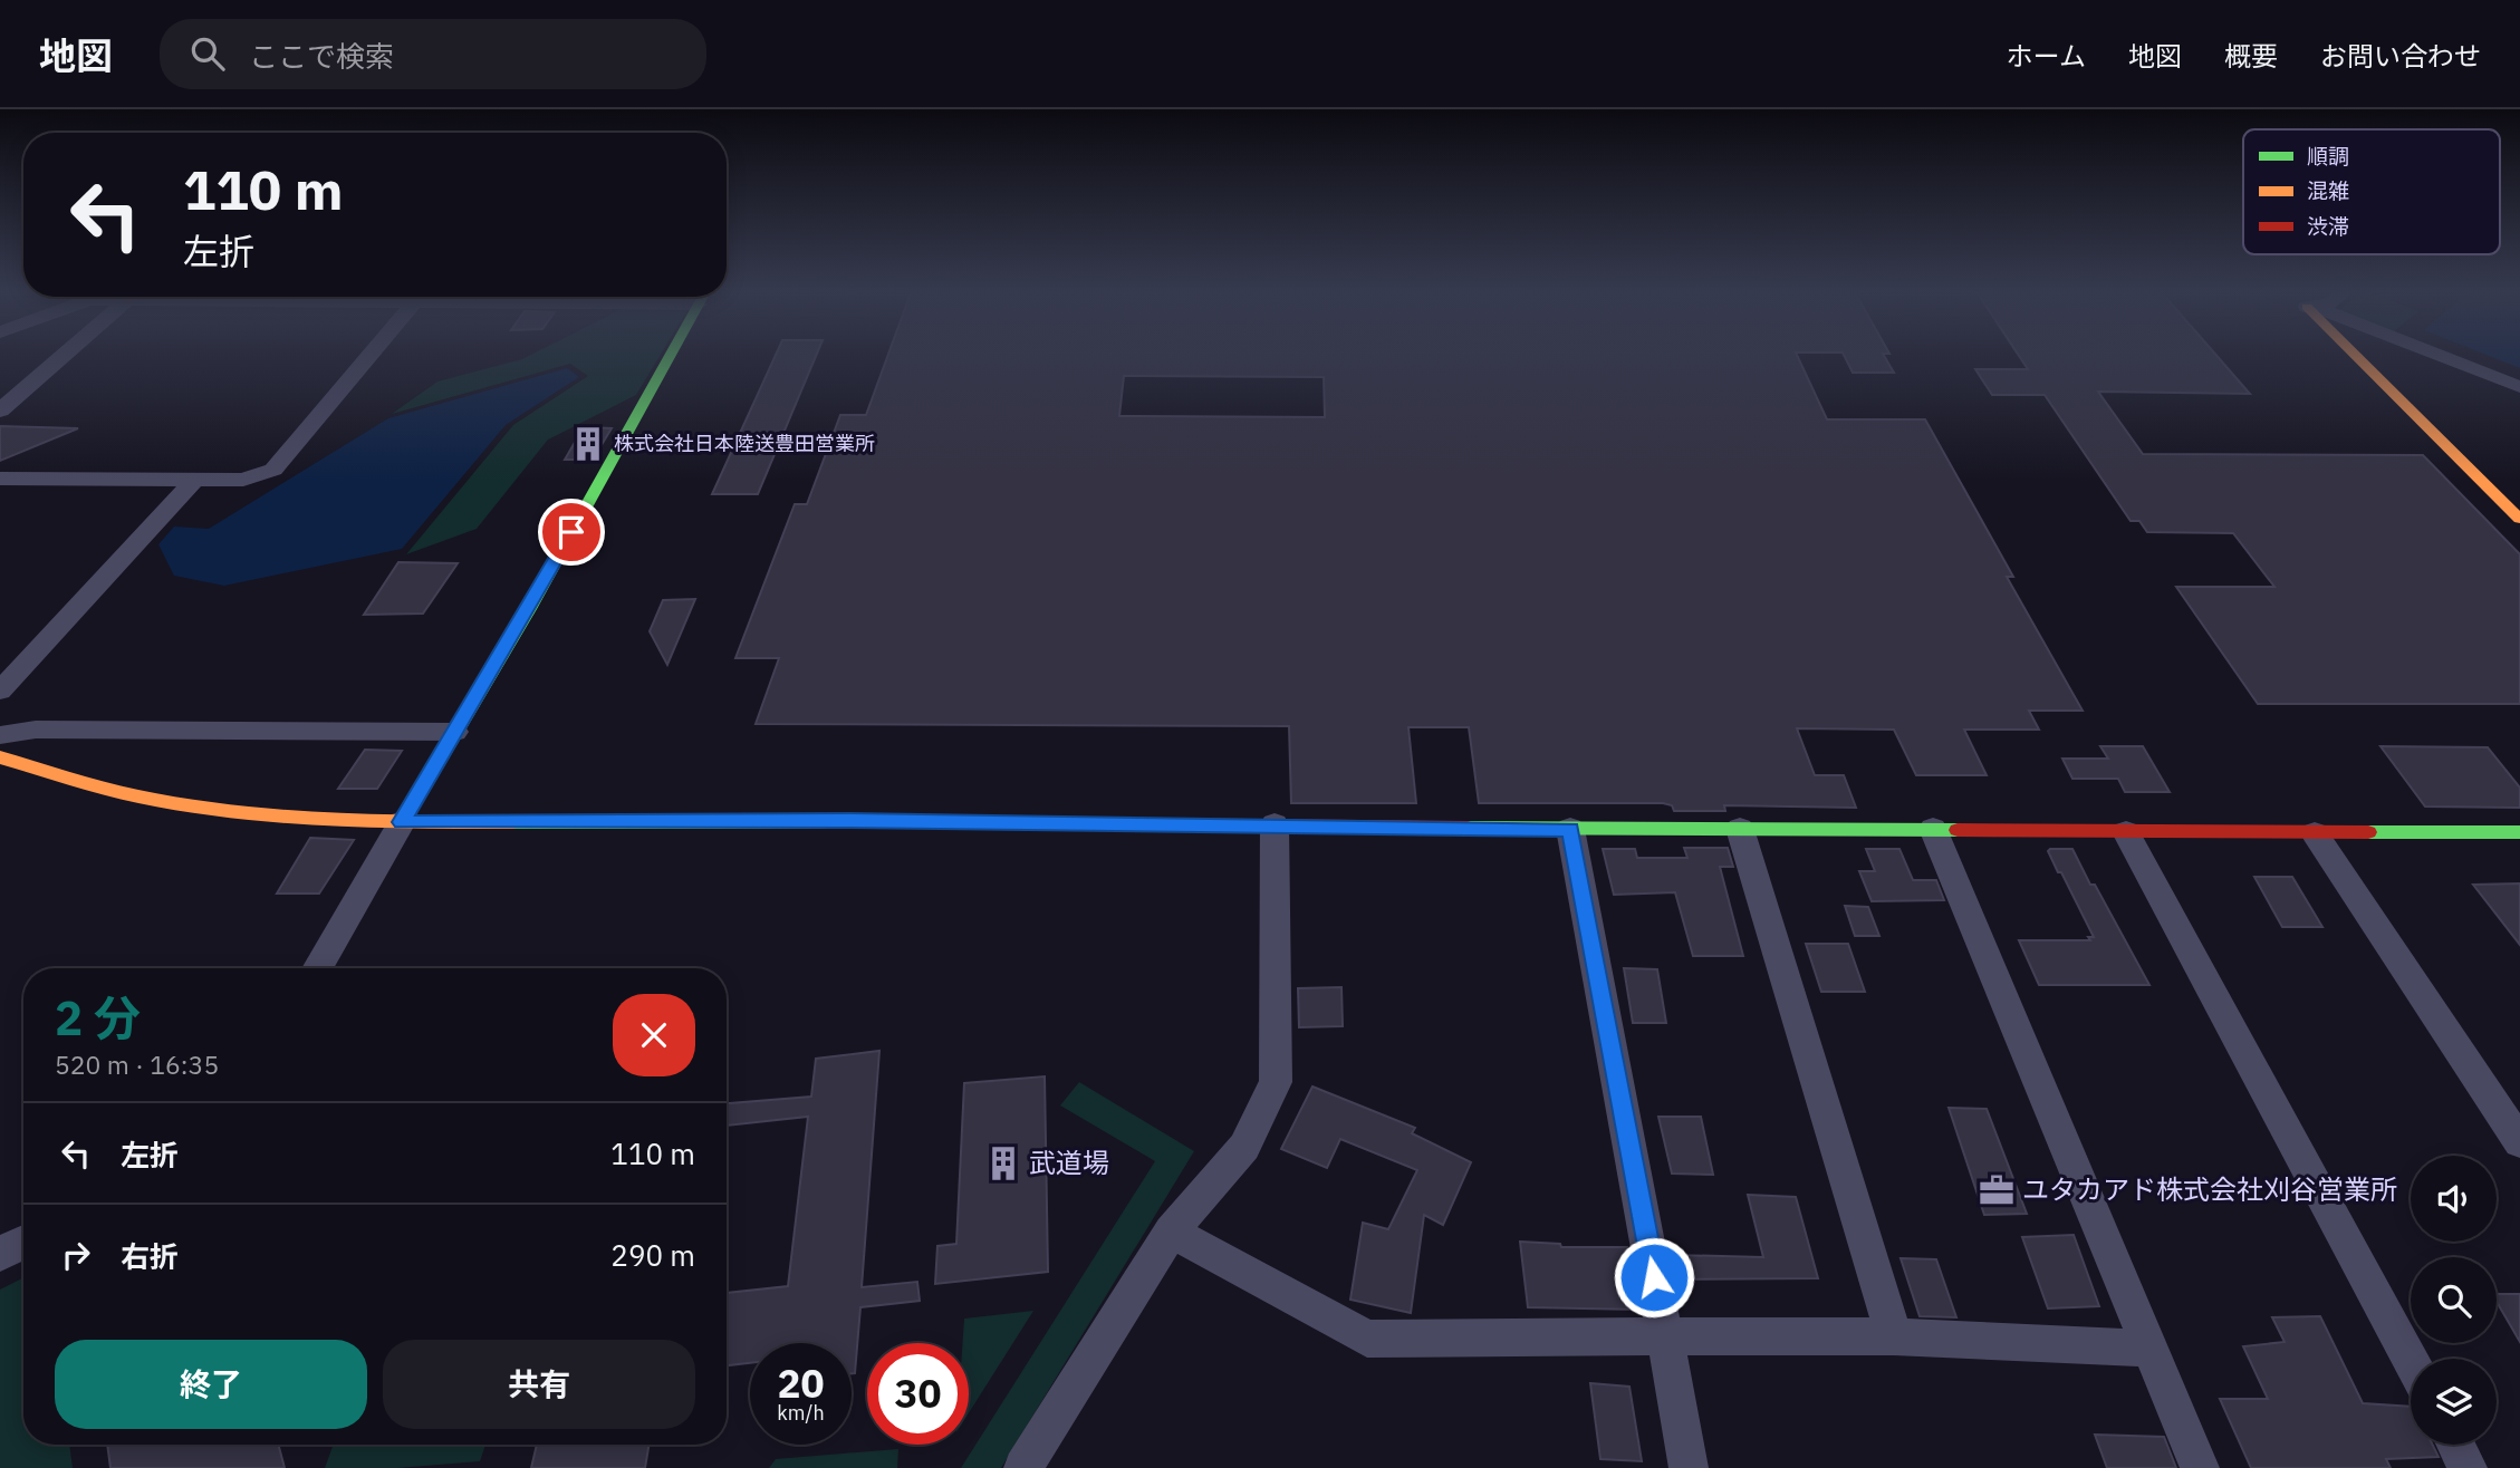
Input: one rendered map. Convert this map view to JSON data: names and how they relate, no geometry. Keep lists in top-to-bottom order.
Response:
{
  "places": {
    "building": ["株式会社日本陸送豊田営業所", "武道場"],
    "office": ["ユタカアド株式会社刈谷営業所"]
  },
  "legend": ["順調", "混雑", "渋滞"],
  "page": {
    "header": "地図",
    "search": "ここで検索",
    "nav": [
      "ホーム",
      "地図",
      "概要",
      "お問い合わせ"
    ],
    "turn": ["110 m", "左折"],
    "heading": ["2 分", "520 m · 16:35"],
    "list": [
      {
        "name": "左折",
        "value": "110 m"
      },
      {
        "name": "右折",
        "value": "290 m"
      }
    ],
    "buttons": ["終了", "共有"],
    "speed": "20 km/h",
    "limit": "30"
  }
}
